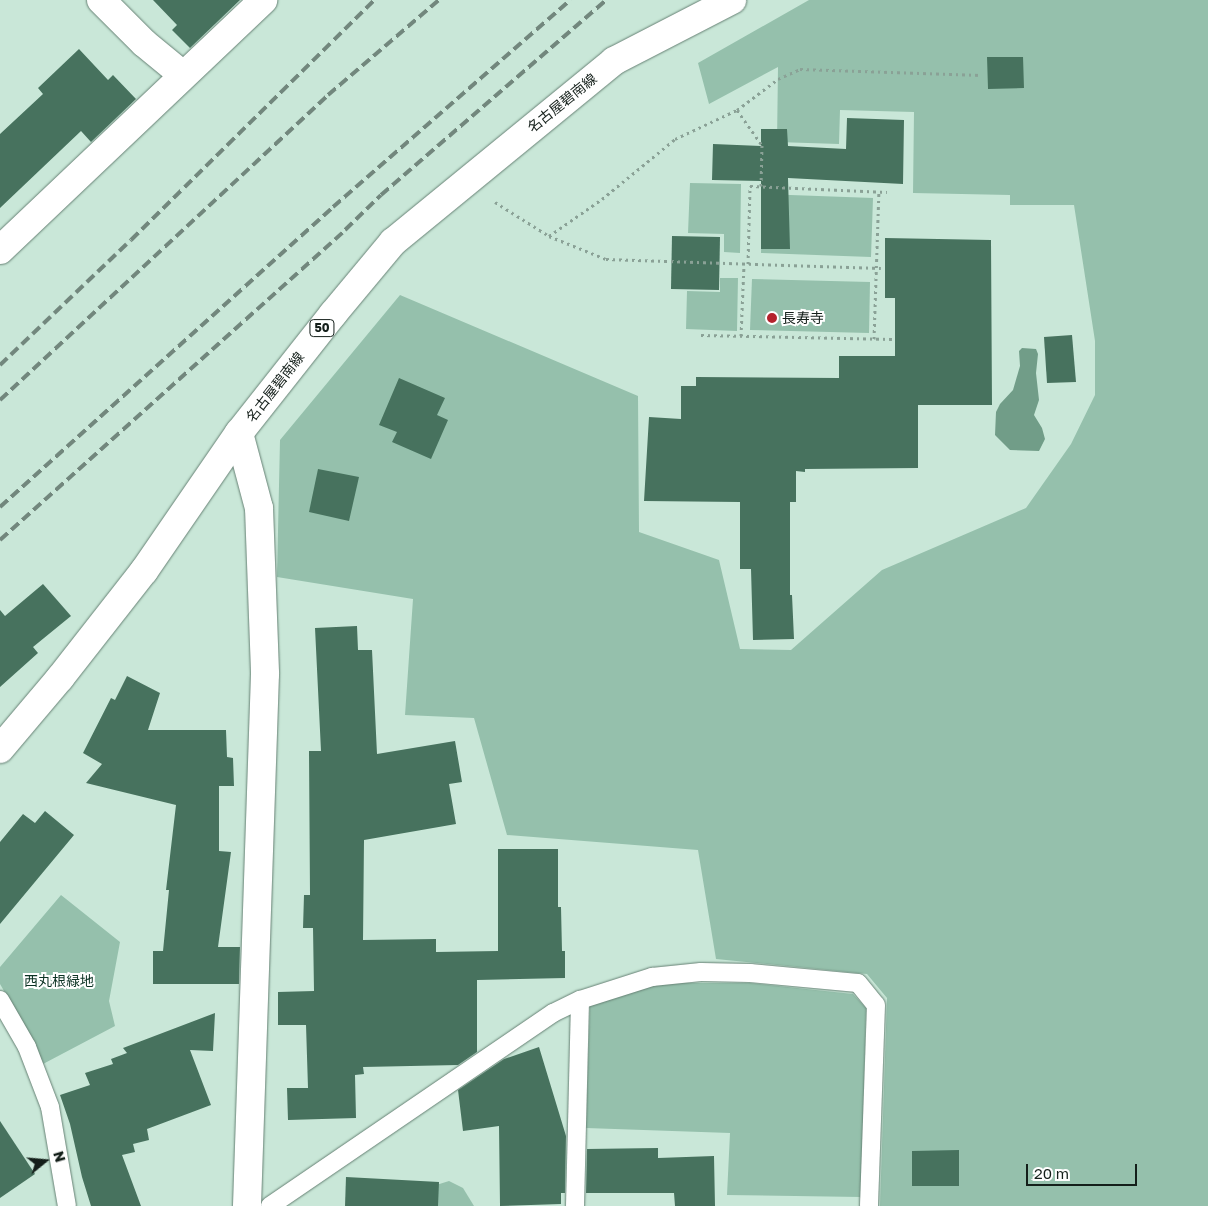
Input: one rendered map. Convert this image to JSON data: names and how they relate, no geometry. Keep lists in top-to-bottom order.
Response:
{
  "streets": {
    "street": ["名古屋碧南線", "50"]
  },
  "parks": ["西丸根緑地"],
  "places": ["長寿寺"],
  "scale_bar": "20 m",
  "north": "right"
}
